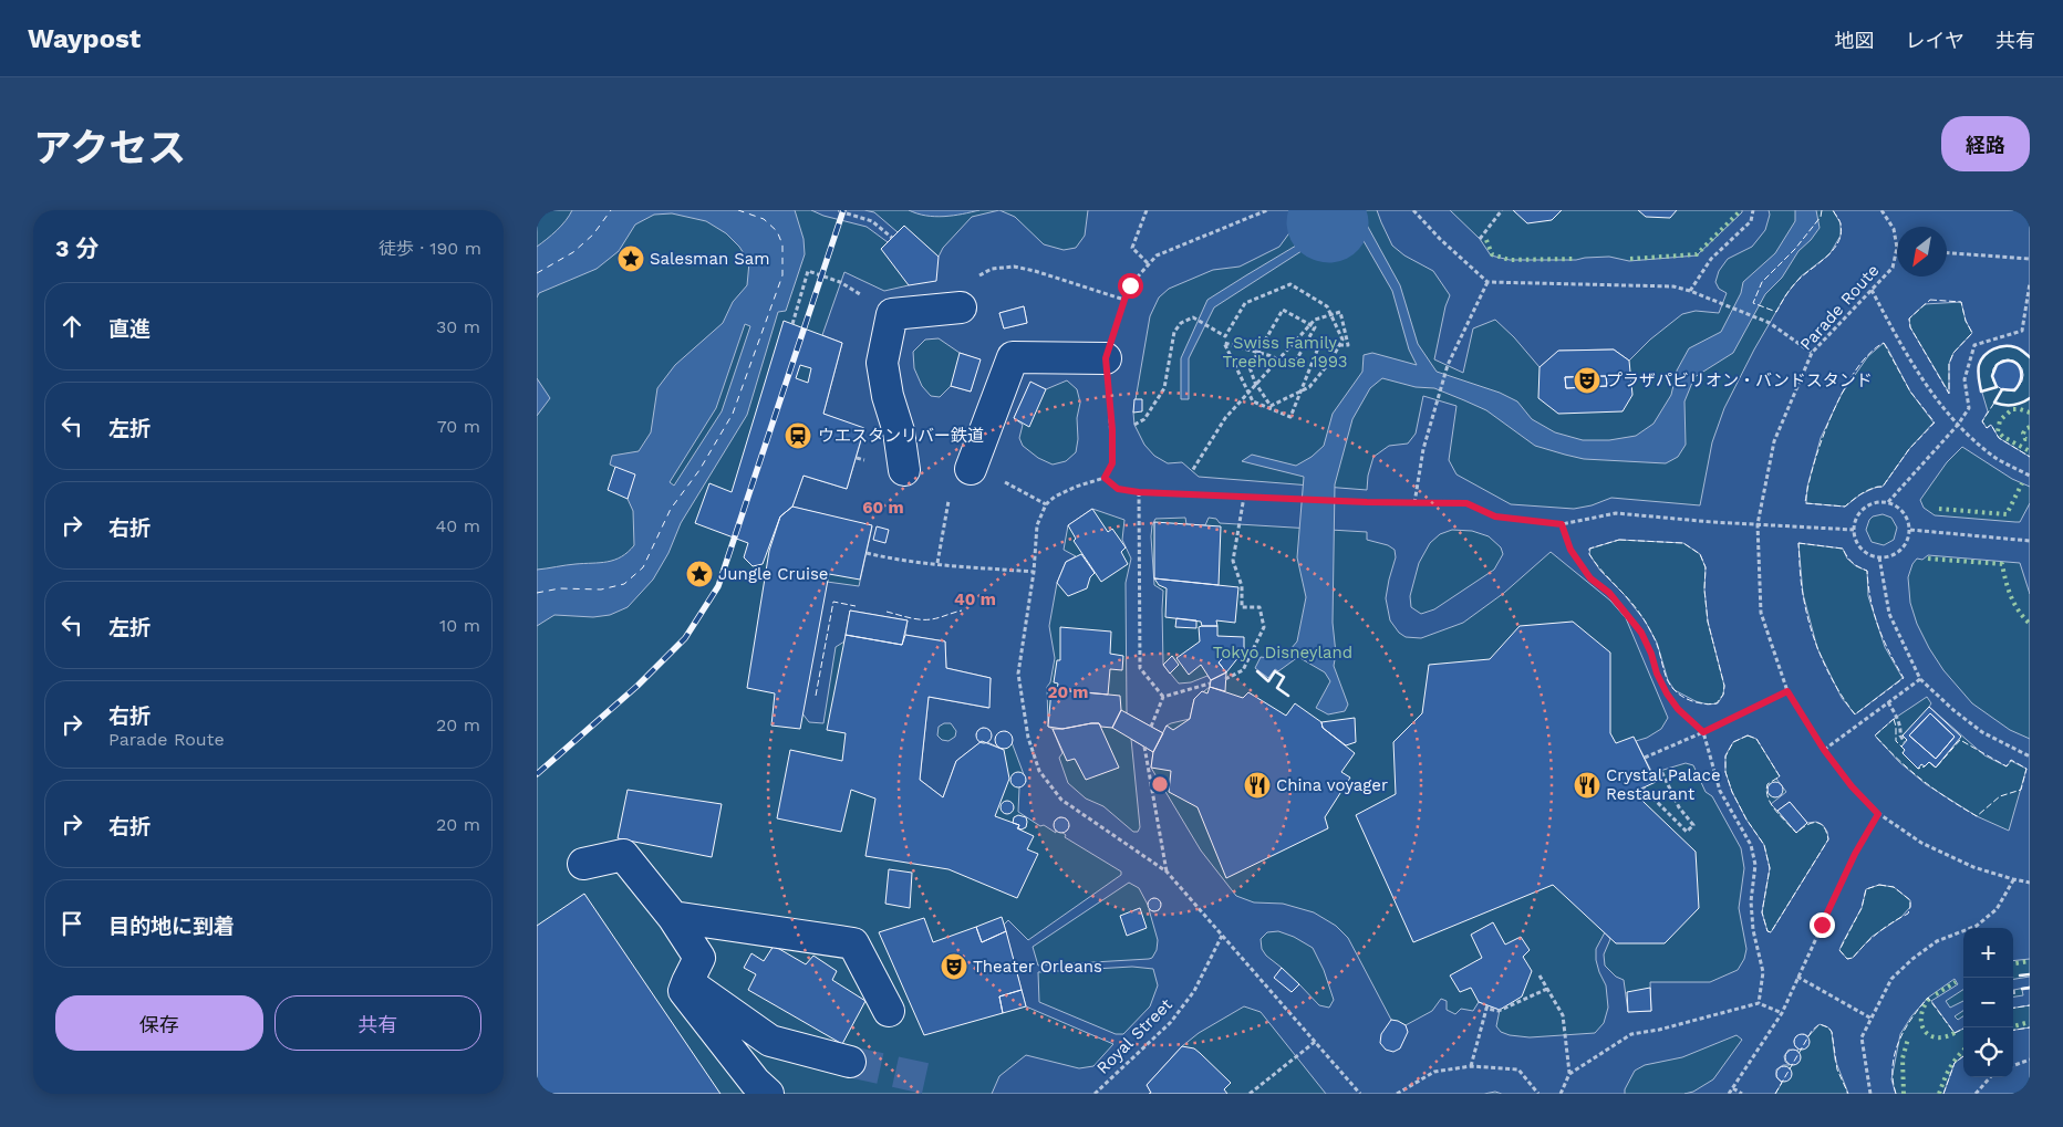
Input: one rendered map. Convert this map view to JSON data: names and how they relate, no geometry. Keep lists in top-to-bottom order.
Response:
{
  "streets": {
    "path": ["Parade Route", "Royal Street"]
  },
  "parks": ["Swiss Family Treehouse 1993", "Tokyo Disneyland"],
  "places": {
    "place": ["Salesman Sam", "Jungle Cruise"],
    "theatre": ["プラザパビリオン・バンドスタンド", "Theater Orleans"],
    "station": ["ウエスタンリバー鉄道"],
    "restaurant": ["China voyager", "Crystal Palace Restaurant"]
  },
  "north": "bottom left",
  "page": {
    "header": "Waypost",
    "nav": ["地図", "レイヤ", "共有"],
    "title": "アクセス",
    "buttons": [
      "経路",
      ["保存", "共有"]
    ],
    "heading": ["3 分", "徒歩 · 190 m"],
    "list": [
      ["直進", "30 m"],
      ["左折", "70 m"],
      ["右折", "40 m"],
      ["左折", "10 m"],
      ["右折", "Parade Route", "20 m"],
      ["右折", "20 m"],
      "目的地に到着"
    ],
    "map_buttons": ["+", "−"]
  },
  "rings": ["60 m", "40 m", "20 m"]
}
